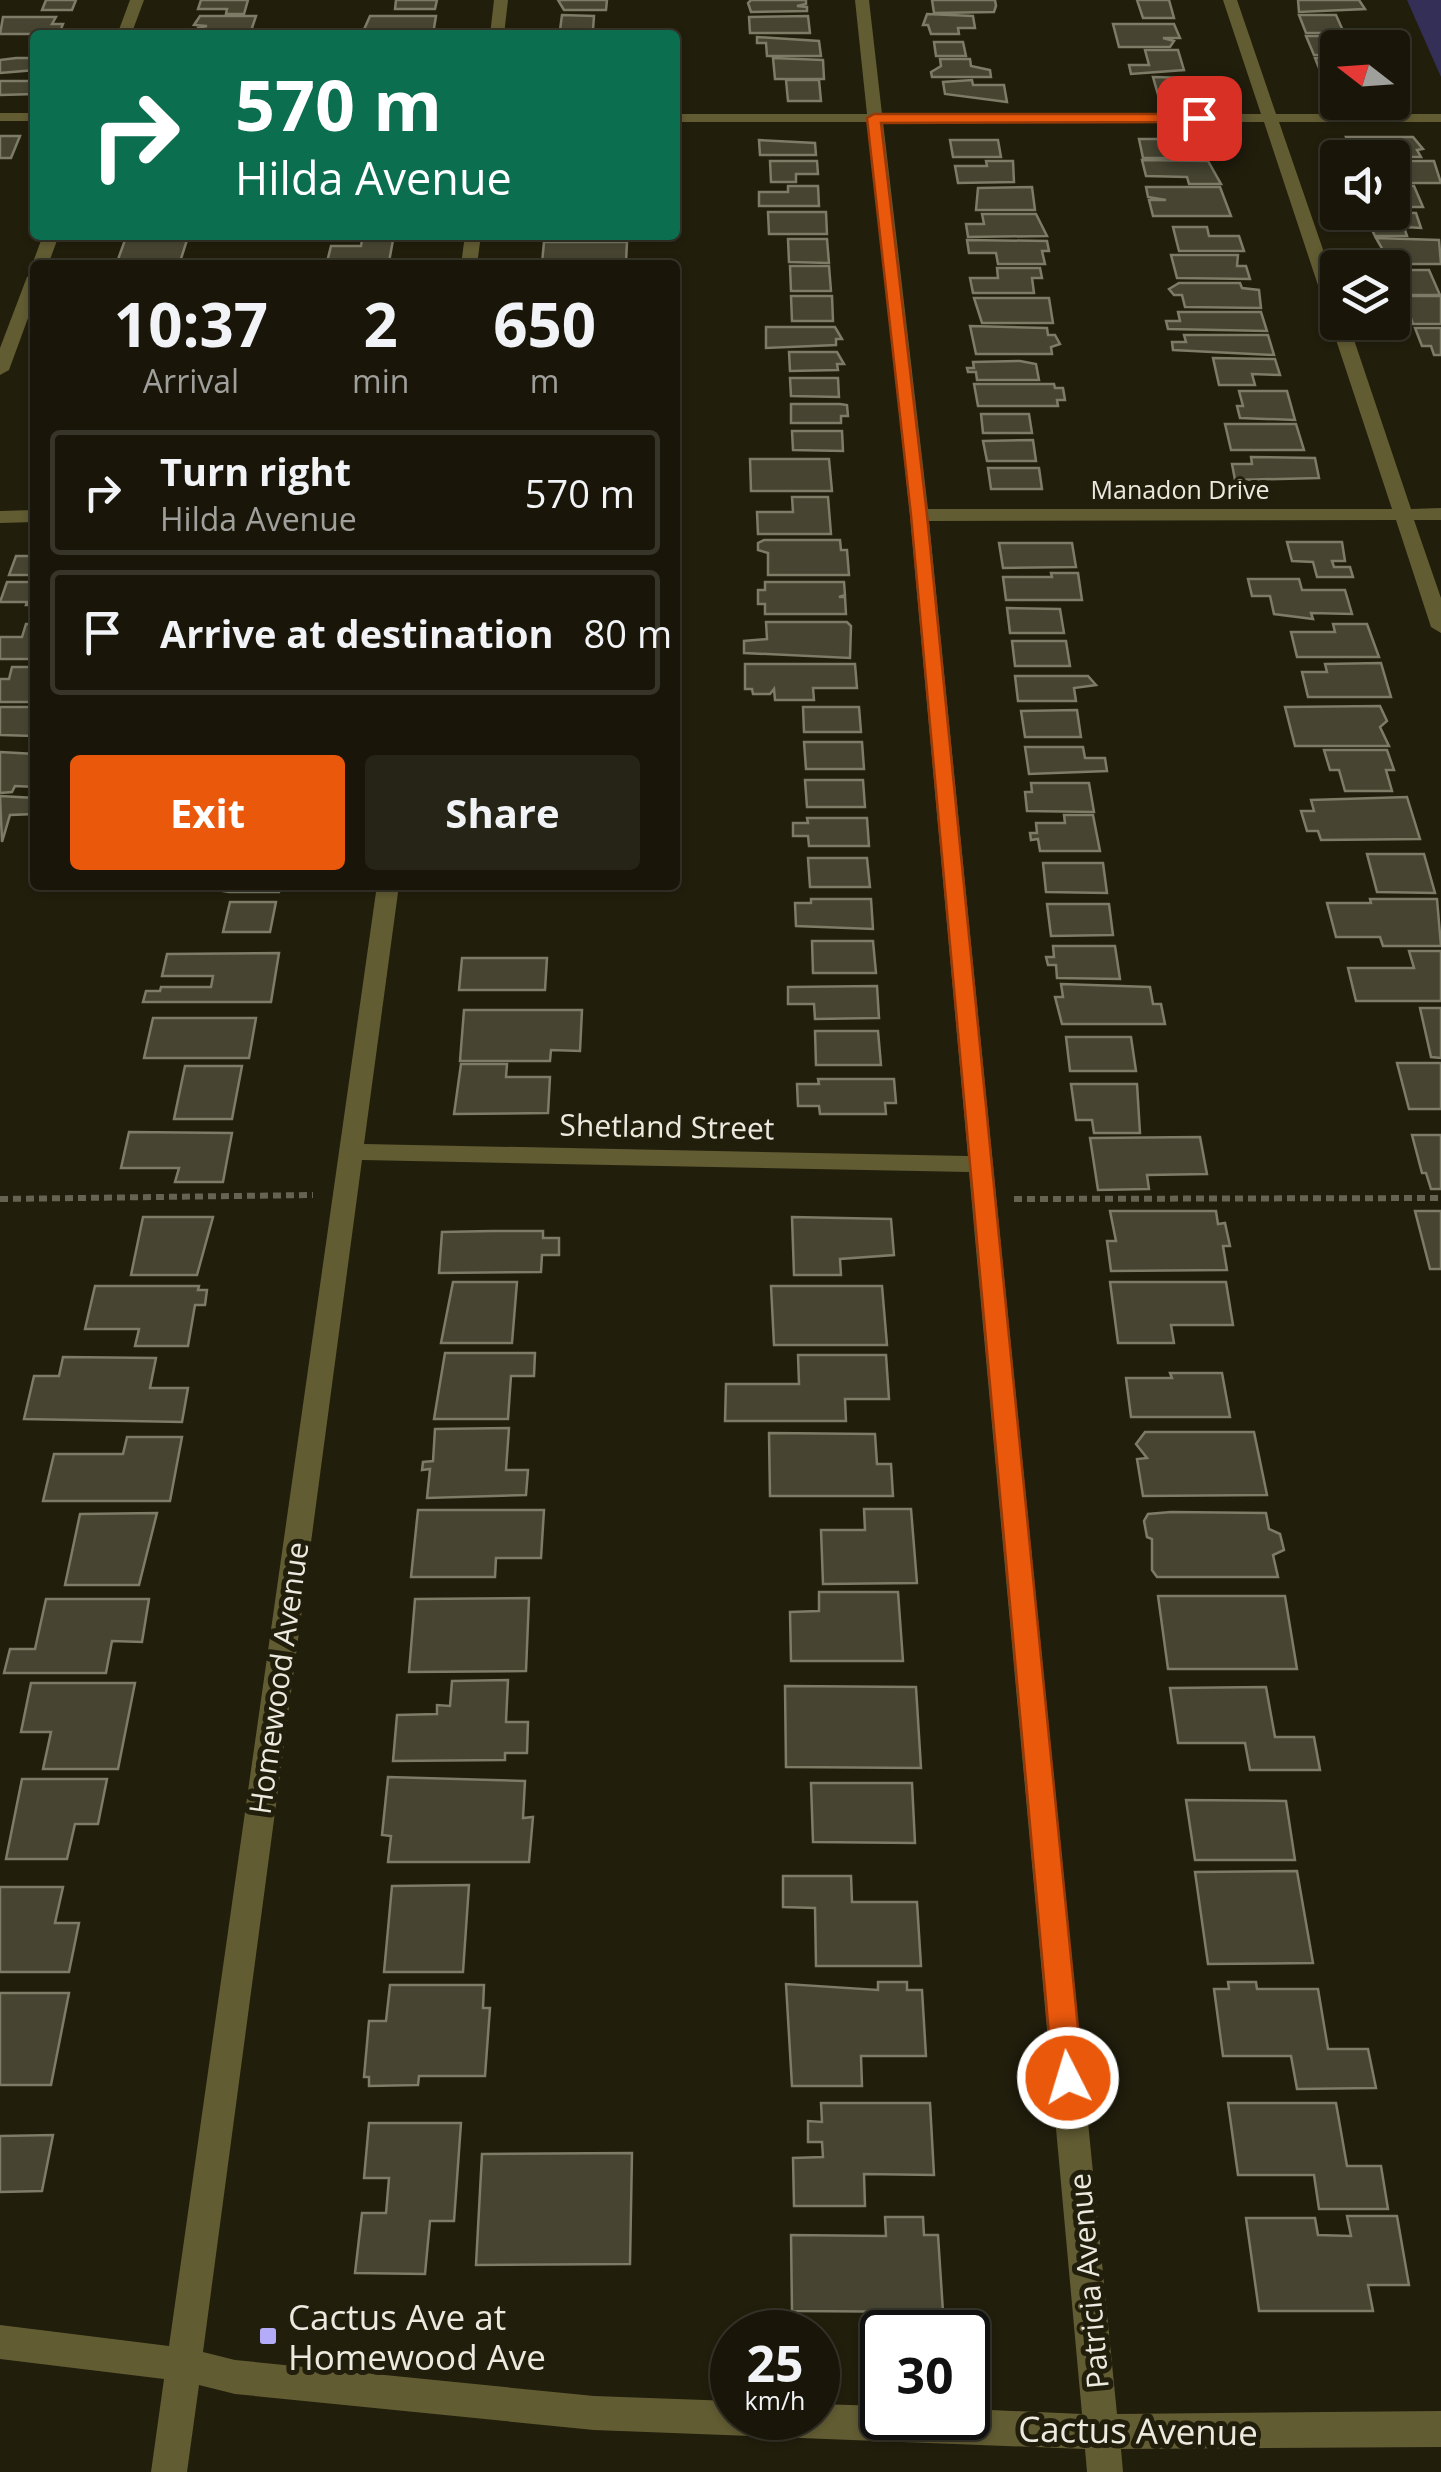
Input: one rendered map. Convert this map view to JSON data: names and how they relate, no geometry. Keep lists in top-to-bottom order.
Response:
{
  "streets": {
    "street": [
      "Manadon Drive",
      "Shetland Street",
      "Homewood Avenue",
      "Patricia Avenue",
      "Cactus Avenue"
    ]
  },
  "crossings": [
    ["Manadon Drive", "Patricia Avenue"],
    ["Shetland Street", "Homewood Avenue"],
    ["Shetland Street", "Patricia Avenue"],
    ["Homewood Avenue", "Cactus Avenue"],
    ["Patricia Avenue", "Cactus Avenue"]
  ],
  "places": {
    "transit": ["Cactus Ave at Homewood Ave"]
  },
  "north": "left",
  "page": {
    "turn": ["570 m", "Hilda Avenue"],
    "eta": [
      "10:37",
      "Arrival",
      "2",
      "min",
      "650",
      "m"
    ],
    "list": [
      {
        "name": "Turn right",
        "note": "Hilda Avenue",
        "value": "570 m"
      },
      {
        "name": "Arrive at destination",
        "value": "80 m"
      }
    ],
    "buttons": ["Exit", "Share"],
    "speed": "25 km/h",
    "limit": "30"
  }
}
